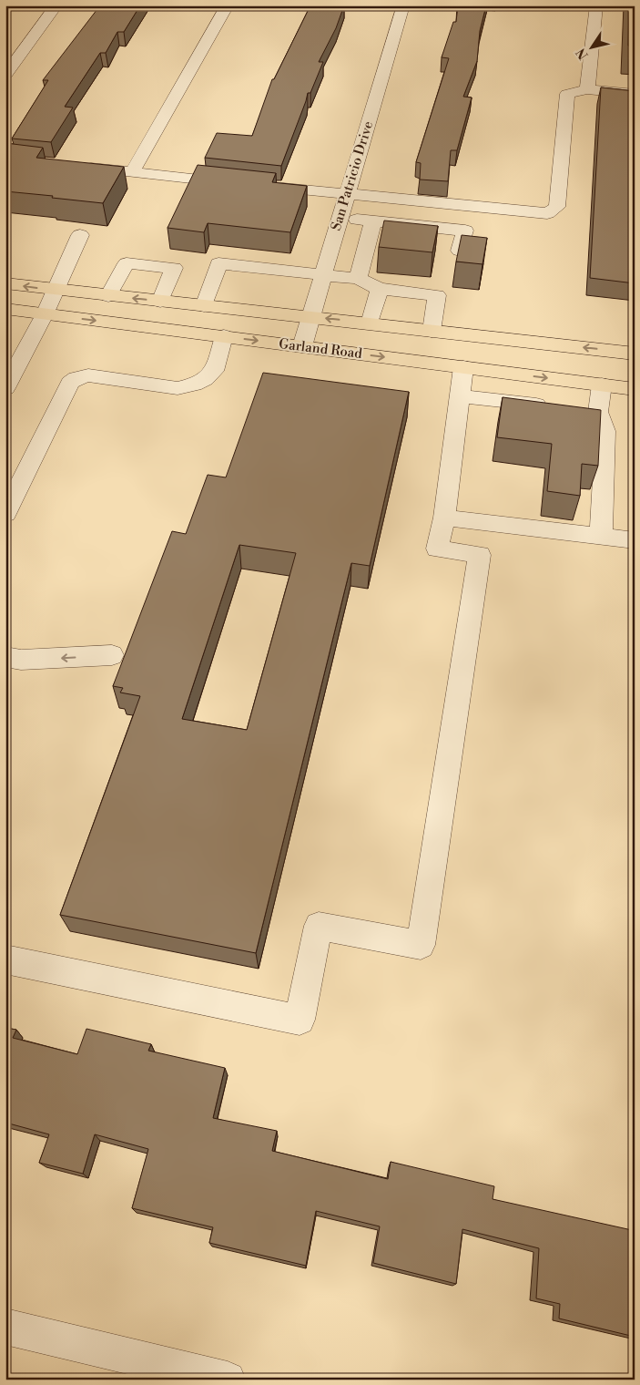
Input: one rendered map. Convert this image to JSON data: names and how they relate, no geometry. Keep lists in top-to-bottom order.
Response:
{
  "streets": {
    "main road": ["Garland Road"],
    "street": ["San Patricio Drive"]
  },
  "crossings": [
    ["San Patricio Drive", "Garland Road"]
  ],
  "north": "bottom left"
}
